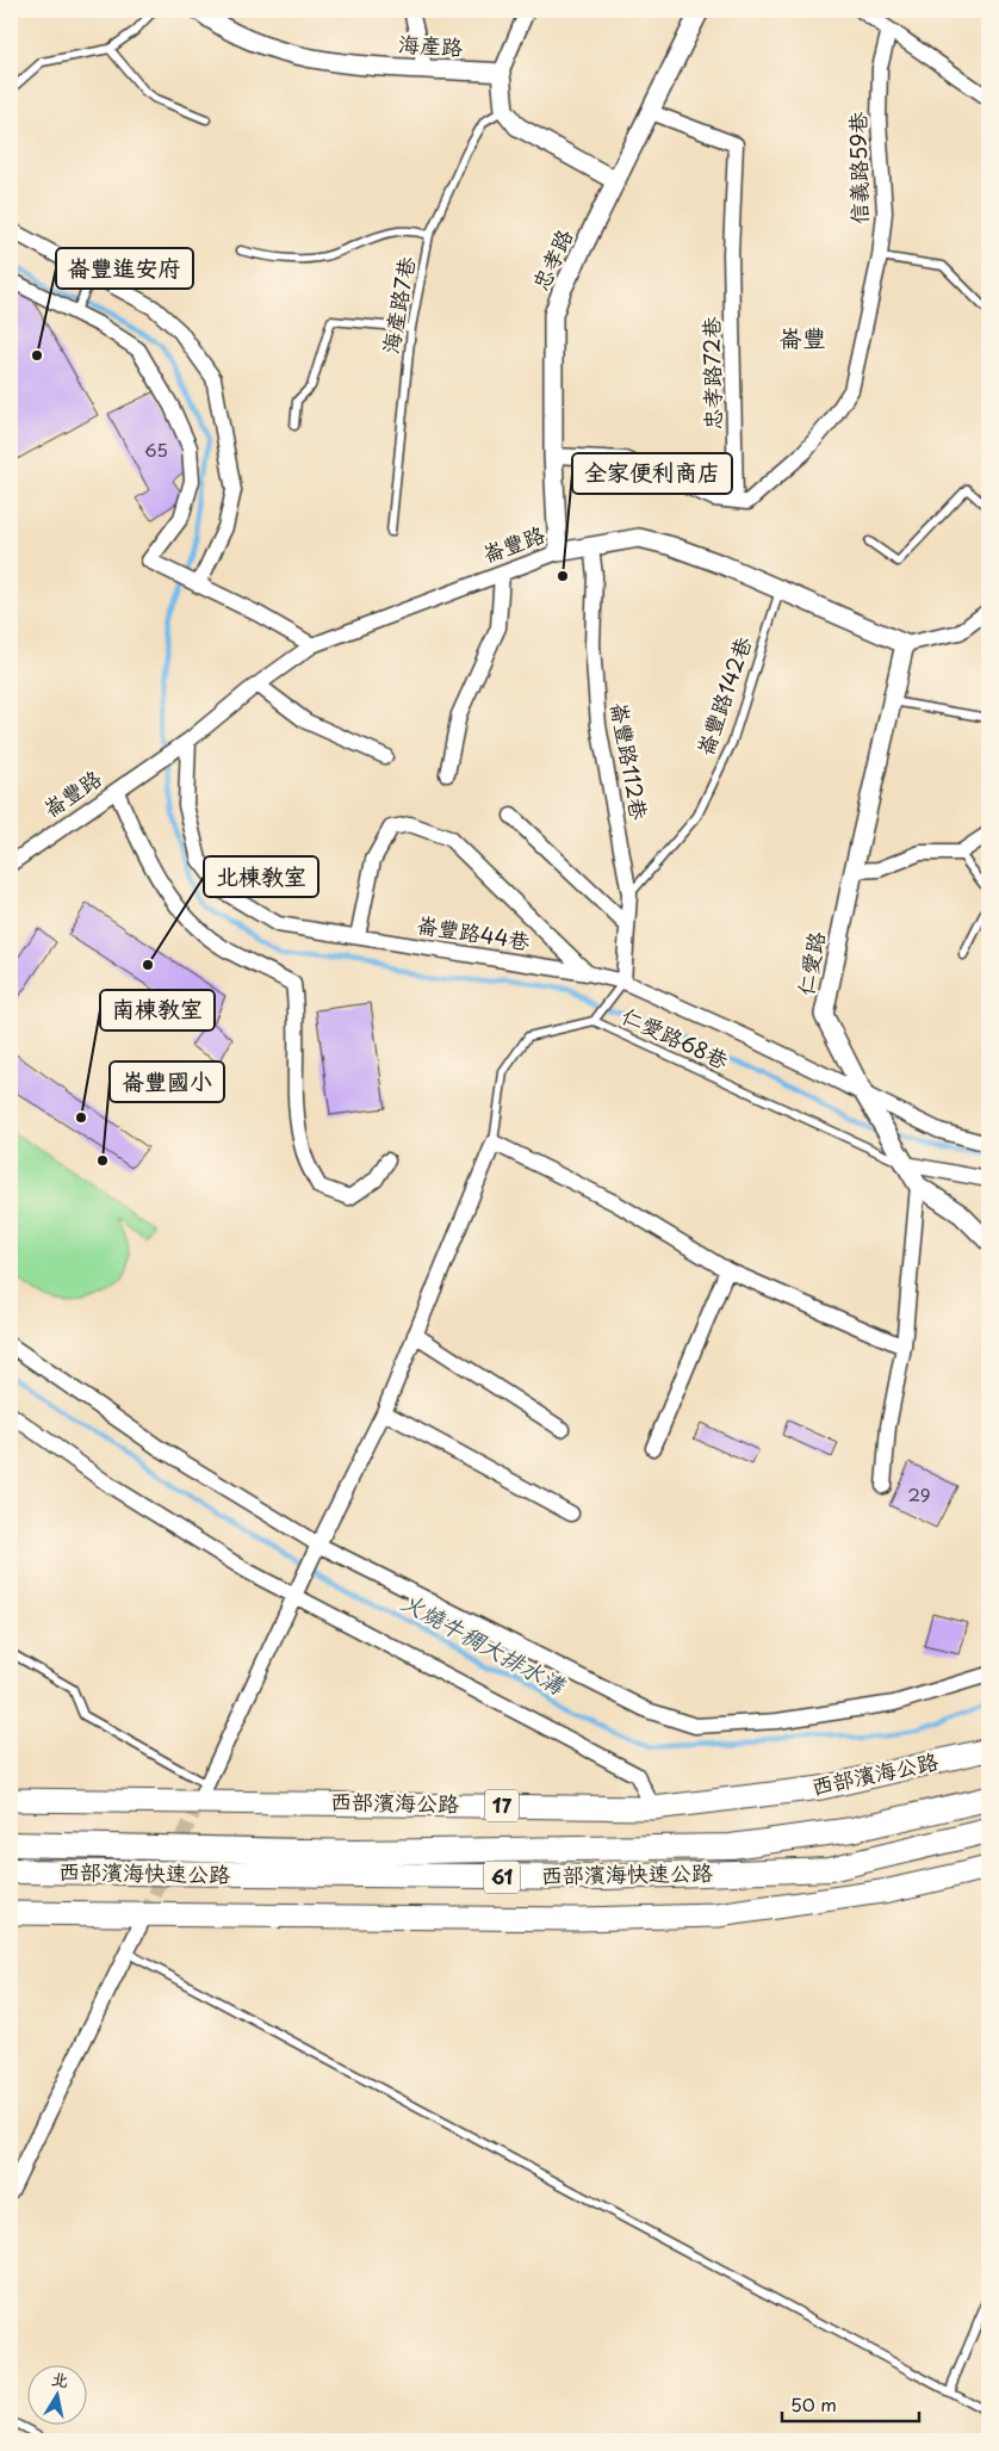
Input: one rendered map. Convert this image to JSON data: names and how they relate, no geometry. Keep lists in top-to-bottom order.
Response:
{
  "streets": {
    "highway": ["西部濱海快速公路", "61"],
    "main road": ["西部濱海公路", "17"],
    "street": [
      "海產路",
      "信義路59巷",
      "忠孝路",
      "忠孝路72巷",
      "崙豐路",
      "崙豐路112巷",
      "崙豐路44巷",
      "仁愛路"
    ],
    "lane": ["海產路7巷", "崙豐路142巷", "仁愛路68巷"]
  },
  "crossings": [
    ["信義路59巷", "忠孝路72巷"],
    ["忠孝路", "忠孝路72巷"],
    ["忠孝路", "崙豐路"],
    ["崙豐路", "崙豐路142巷"],
    ["崙豐路", "崙豐路112巷"],
    ["崙豐路", "崙豐路44巷"],
    ["崙豐路", "仁愛路"],
    ["崙豐路142巷", "崙豐路112巷"],
    ["崙豐路112巷", "崙豐路44巷"],
    ["崙豐路44巷", "仁愛路"],
    ["仁愛路", "仁愛路68巷"]
  ],
  "districts": ["崙豐"],
  "water": ["火燒牛稠大排水溝"],
  "places": [
    "崙豐進安府",
    "全家便利商店",
    "北棟教室",
    "南棟教室",
    "崙豐國小"
  ],
  "house_numbers": ["65", "29"],
  "scale_bar": "50 m",
  "north": "top"
}
